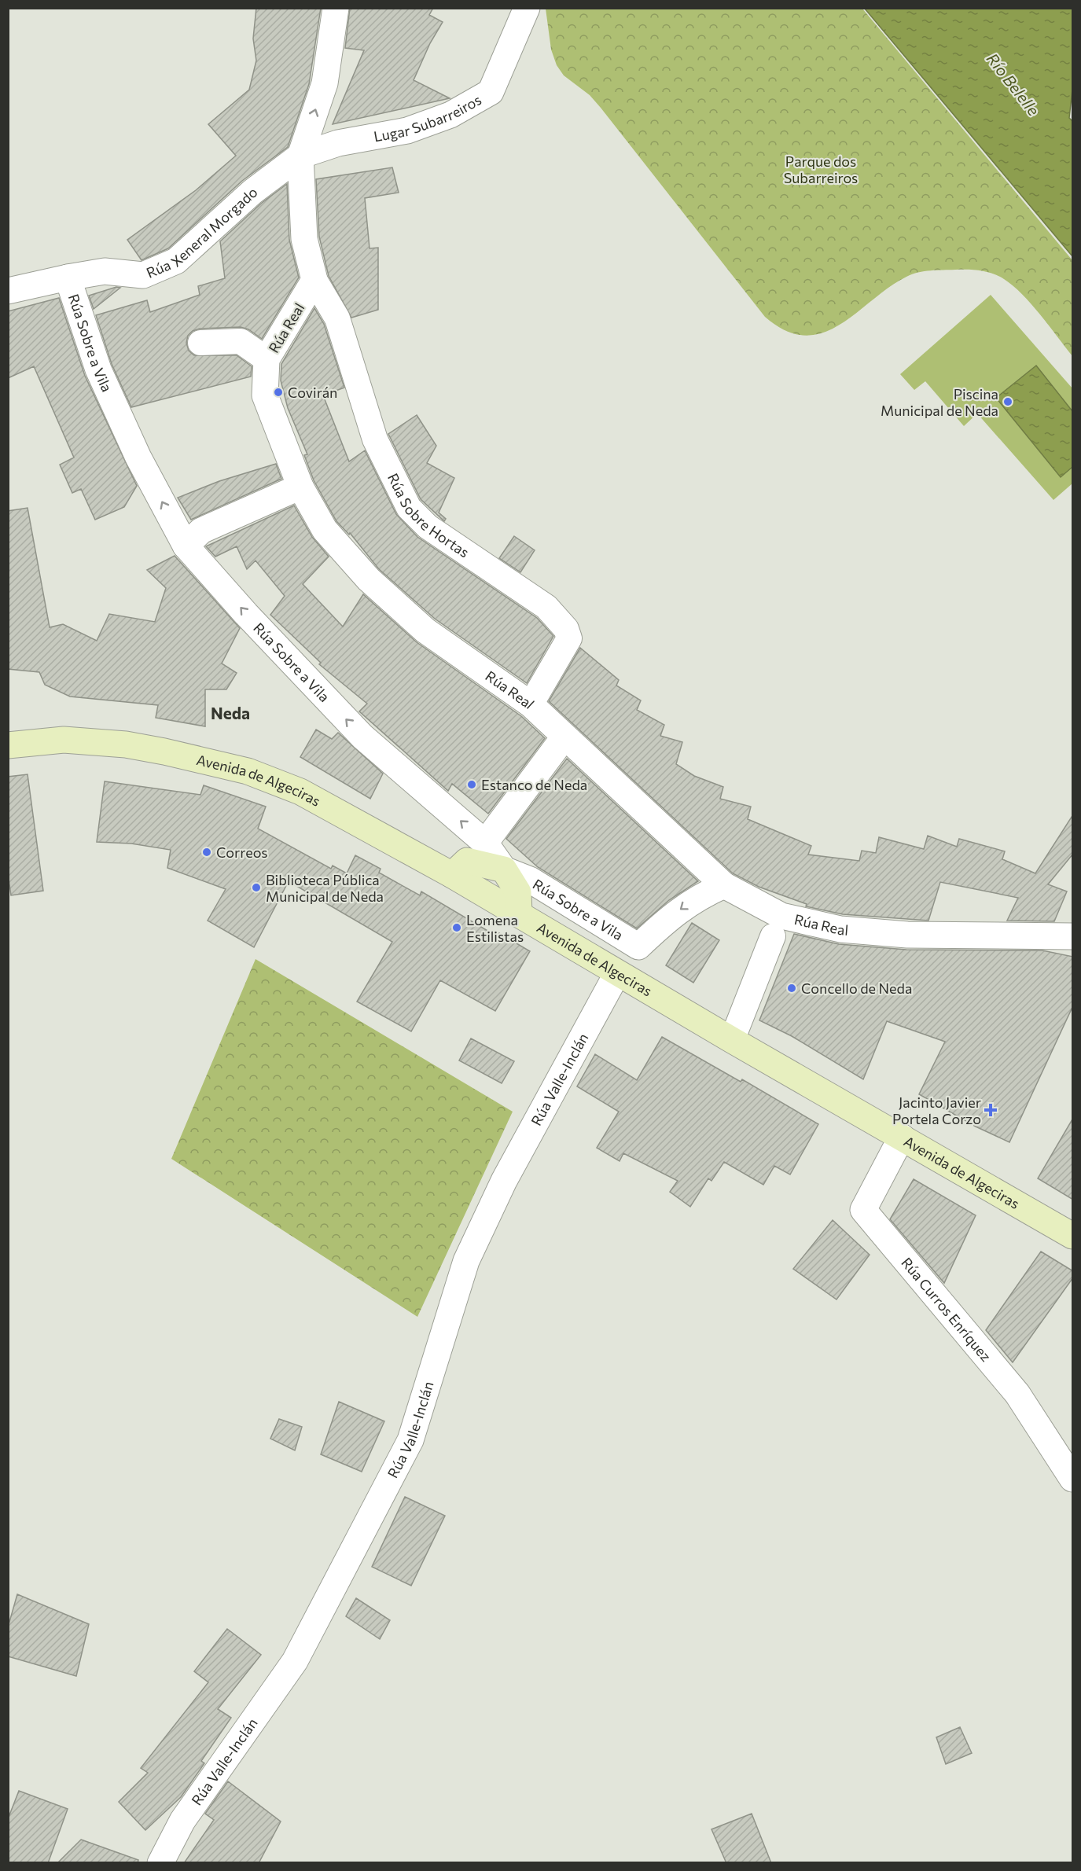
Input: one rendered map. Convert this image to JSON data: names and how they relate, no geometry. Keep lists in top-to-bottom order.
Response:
{
  "streets": {
    "main road": ["Avenida de Algeciras"],
    "street": [
      "Lugar Subarreiros",
      "Rúa Xeneral Morgado",
      "Rúa Real",
      "Rúa Sobre a Vila",
      "Rúa Sobre Hortas",
      "Rúa Valle-Inclán",
      "Rúa Curros Enríquez"
    ]
  },
  "crossings": [
    ["Lugar Subarreiros", "Rúa Xeneral Morgado"],
    ["Rúa Xeneral Morgado", "Rúa Sobre a Vila"],
    ["Rúa Real", "Rúa Sobre a Vila"],
    ["Rúa Real", "Rúa Sobre Hortas"],
    ["Avenida de Algeciras", "Rúa Valle-Inclán"],
    ["Avenida de Algeciras", "Rúa Curros Enríquez"]
  ],
  "one_way": ["Rúa Sobre a Vila"],
  "districts": ["Neda"],
  "water": ["Río Belelle"],
  "parks": ["Parque dos Subarreiros"],
  "places": {
    "other": [
      "Covirán",
      "Piscina Municipal de Neda",
      "Estanco de Neda",
      "Correos",
      "Biblioteca Pública Municipal de Neda",
      "Lomena Estilistas",
      "Concello de Neda"
    ],
    "health": ["Jacinto Javier Portela Corzo"]
  }
}
